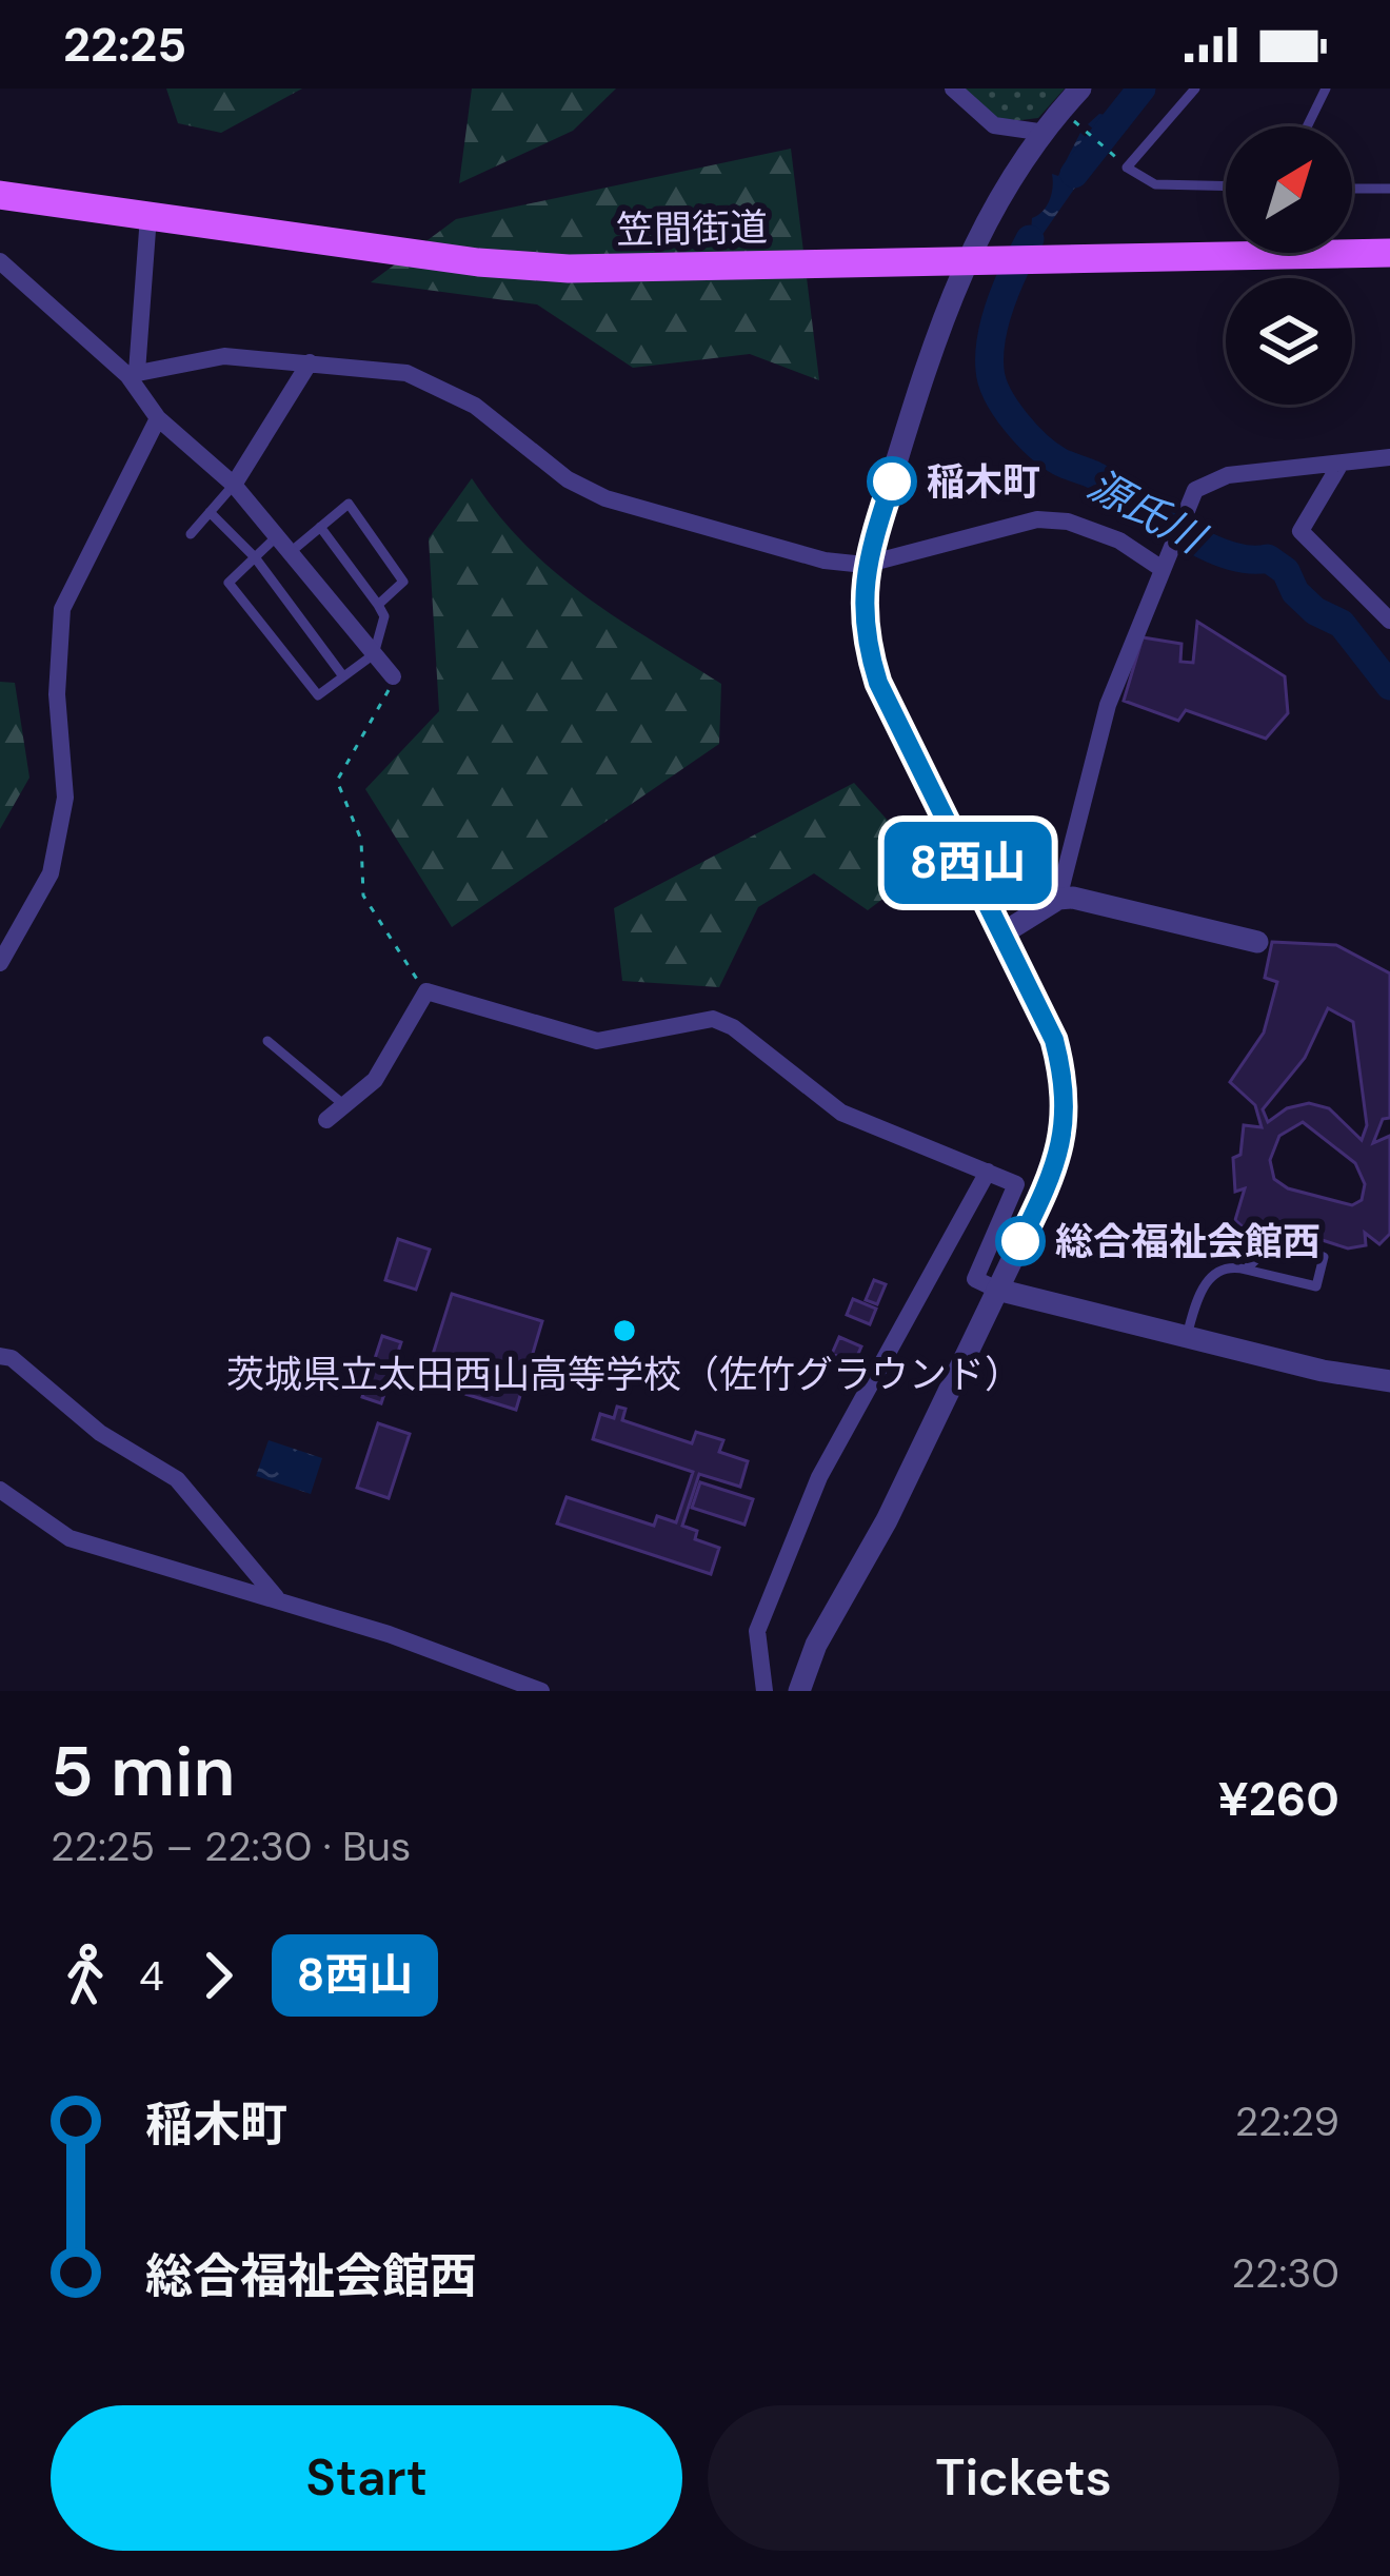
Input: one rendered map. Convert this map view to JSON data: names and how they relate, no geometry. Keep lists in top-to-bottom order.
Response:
{
  "streets": {
    "main road": ["笠間街道"]
  },
  "water": ["源氏川"],
  "places": ["稲木町", "総合福祉会館西", "茨城県立太田西山高等学校（佐竹グラウンド）"],
  "lines": ["bus line 8西山"],
  "north": "top right",
  "page": {
    "status": "22:25",
    "on_map": "8西山",
    "heading": ["5 min", "22:25 – 22:30 · Bus", "¥260"],
    "legs": ["4", "8西山"],
    "list": [
      {
        "name": "稲木町",
        "value": "22:29"
      },
      {
        "name": "総合福祉会館西",
        "value": "22:30"
      }
    ],
    "buttons": ["Start", "Tickets"]
  }
}
